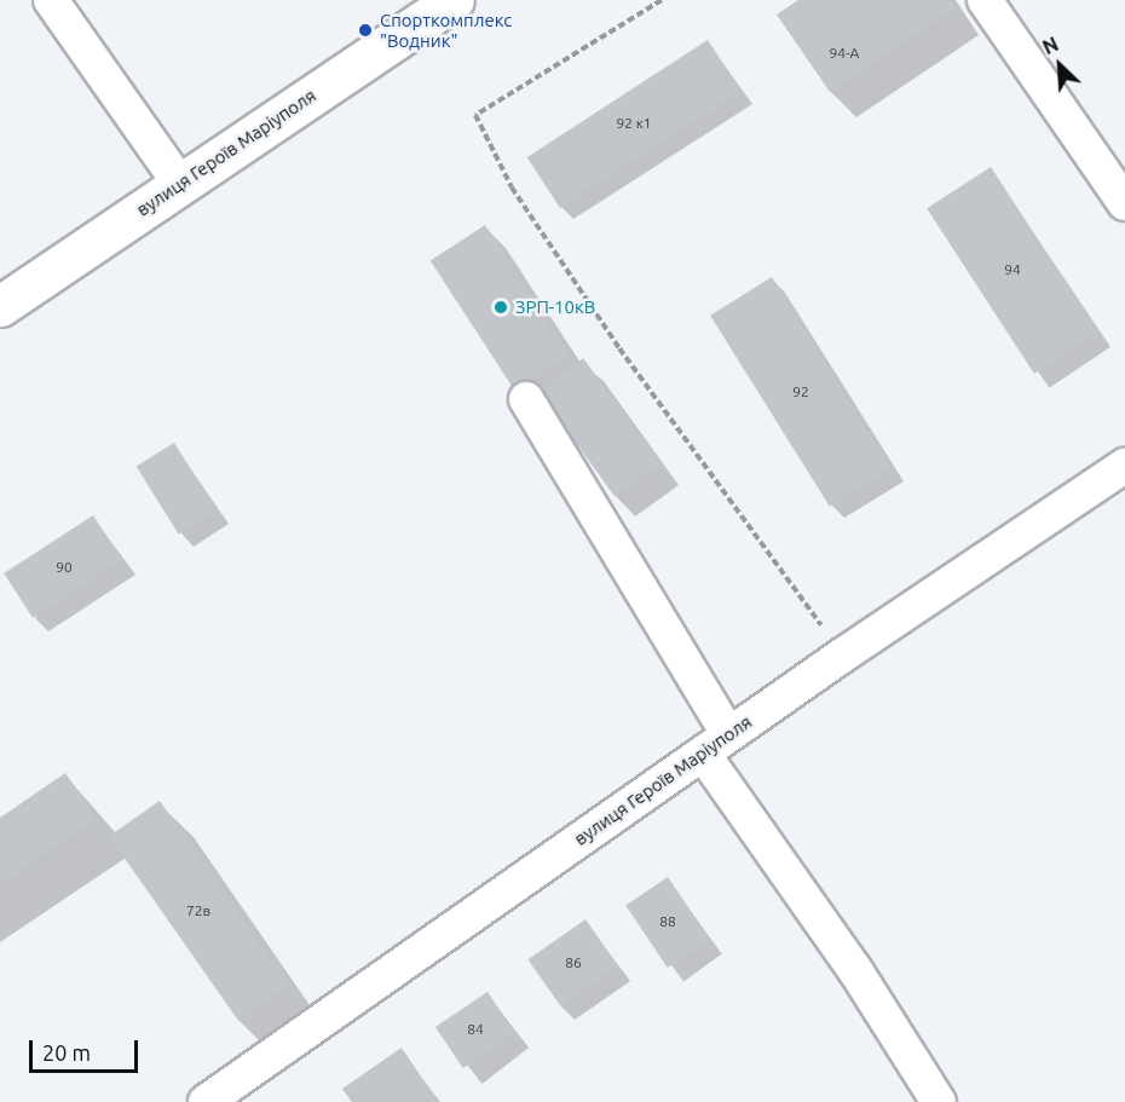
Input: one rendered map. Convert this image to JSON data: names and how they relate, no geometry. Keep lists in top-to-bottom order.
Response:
{
  "streets": {
    "main road": ["вулиця Героїв Маріуполя"]
  },
  "places": ["Спорткомплекс \"Водник\"", "ЗРП-10кВ"],
  "house_numbers": [
    "94-А",
    "92 к1",
    "94",
    "92",
    "90",
    "72в",
    "88",
    "86",
    "84"
  ],
  "scale_bar": "20 m",
  "north": "top left"
}
